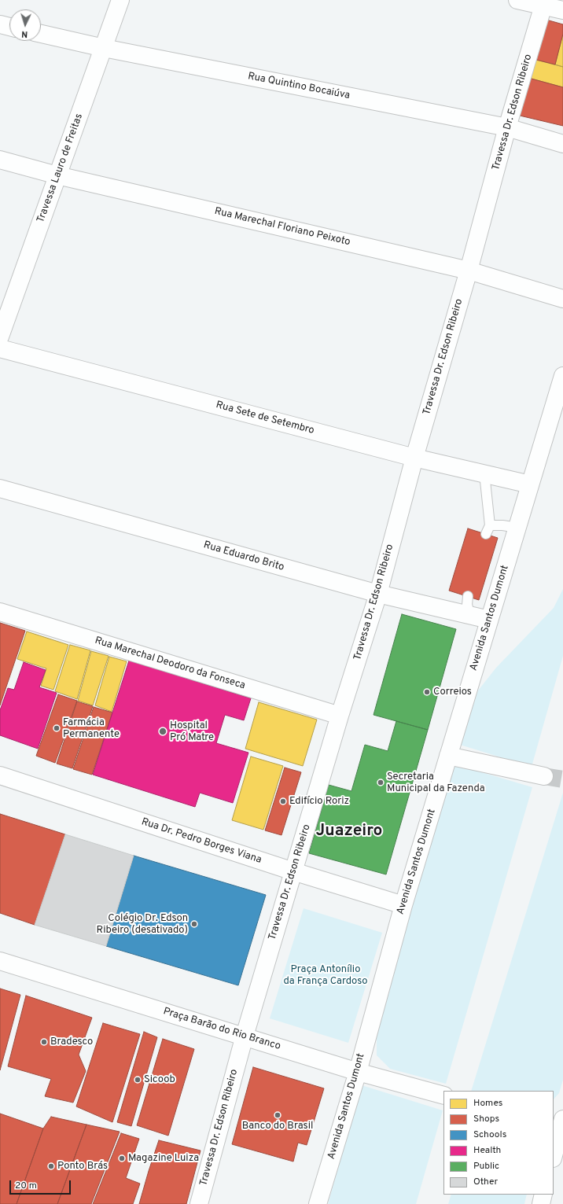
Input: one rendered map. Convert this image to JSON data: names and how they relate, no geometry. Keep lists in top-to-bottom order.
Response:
{
  "streets": {
    "street": [
      "Rua Quintino Bocaiúva",
      "Travessa Dr. Edson Ribeiro",
      "Travessa Lauro de Freitas",
      "Rua Marechal Floriano Peixoto",
      "Rua Sete de Setembro",
      "Rua Eduardo Brito",
      "Avenida Santos Dumont",
      "Rua Marechal Deodoro da Fonseca",
      "Rua Dr. Pedro Borges Viana",
      "Praça Barão do Rio Branco"
    ]
  },
  "crossings": [
    ["Rua Quintino Bocaiúva", "Travessa Dr. Edson Ribeiro"],
    ["Rua Quintino Bocaiúva", "Travessa Lauro de Freitas"],
    ["Travessa Dr. Edson Ribeiro", "Rua Marechal Floriano Peixoto"],
    ["Travessa Dr. Edson Ribeiro", "Rua Sete de Setembro"],
    ["Travessa Dr. Edson Ribeiro", "Rua Eduardo Brito"],
    ["Travessa Dr. Edson Ribeiro", "Rua Marechal Deodoro da Fonseca"],
    ["Travessa Dr. Edson Ribeiro", "Rua Dr. Pedro Borges Viana"],
    ["Travessa Dr. Edson Ribeiro", "Praça Barão do Rio Branco"],
    ["Travessa Lauro de Freitas", "Rua Marechal Floriano Peixoto"],
    ["Rua Sete de Setembro", "Avenida Santos Dumont"],
    ["Rua Eduardo Brito", "Avenida Santos Dumont"],
    ["Avenida Santos Dumont", "Rua Dr. Pedro Borges Viana"],
    ["Avenida Santos Dumont", "Praça Barão do Rio Branco"]
  ],
  "districts": ["Juazeiro"],
  "parks": ["Praça Antonílio da França Cardoso"],
  "places": [
    "Correios",
    "Farmácia Permanente",
    "Hospital Pró Matre",
    "Secretaria Municipal da Fazenda",
    "Edifício Roriz",
    "Colégio Dr. Edson Ribeiro (desativado)",
    "Bradesco",
    "Sicoob",
    "Banco do Brasil",
    "Magazine Luiza",
    "Ponto Brás"
  ],
  "legend": [
    "Homes",
    "Shops",
    "Schools",
    "Health",
    "Public",
    "Other"
  ],
  "scale_bar": "20 m",
  "north": "bottom"
}
